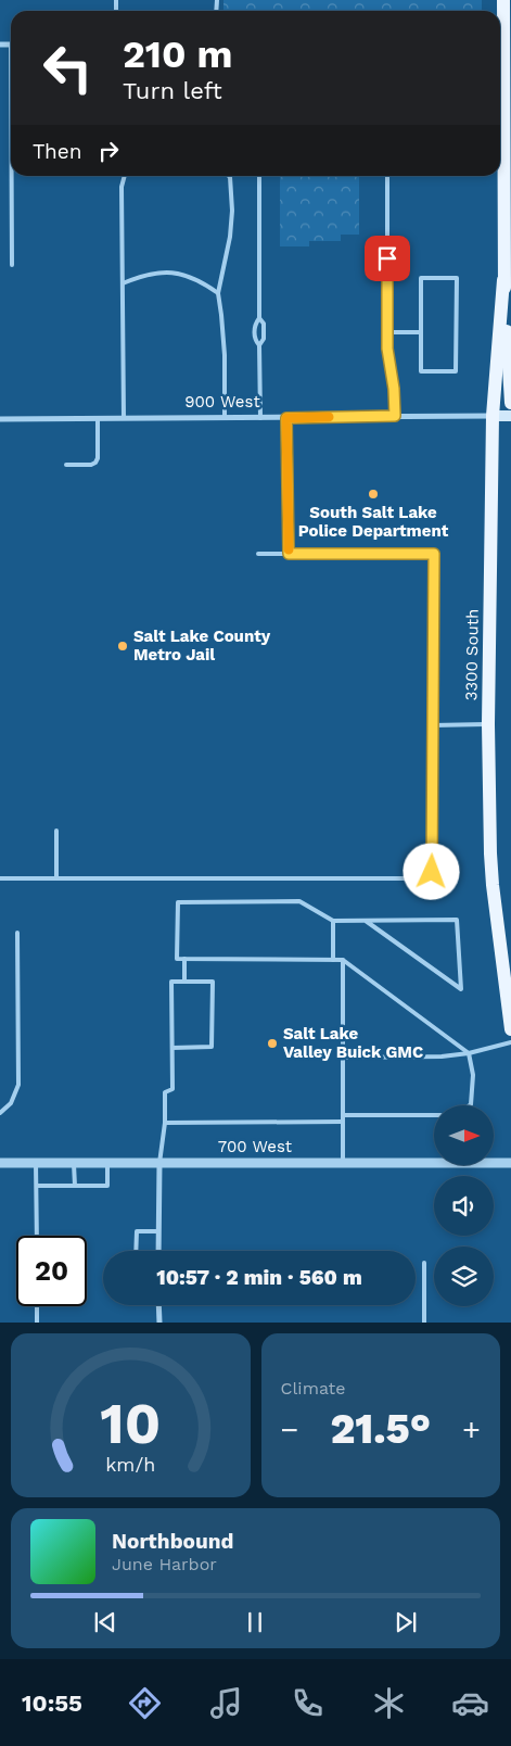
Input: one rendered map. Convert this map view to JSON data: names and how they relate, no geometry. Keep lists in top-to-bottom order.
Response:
{
  "streets": {
    "main road": ["900 West", "3300 South"],
    "street": ["700 West"]
  },
  "crossings": [
    ["900 West", "3300 South"]
  ],
  "places": ["South Salt Lake Police Department", "Salt Lake County Metro Jail", "Salt Lake Valley Buick GMC"],
  "north": "right",
  "page": {
    "turn": ["210 m", "Turn left"],
    "then": "Then",
    "limit": "20",
    "trip": "10:57 · 2 min · 560 m",
    "tile": "Climate",
    "heat": ["−", "21.5°", "+"],
    "song": ["Northbound", "June Harbor"],
    "tabs": "10:55",
    "gauge": ["10", "km/h"]
  }
}
